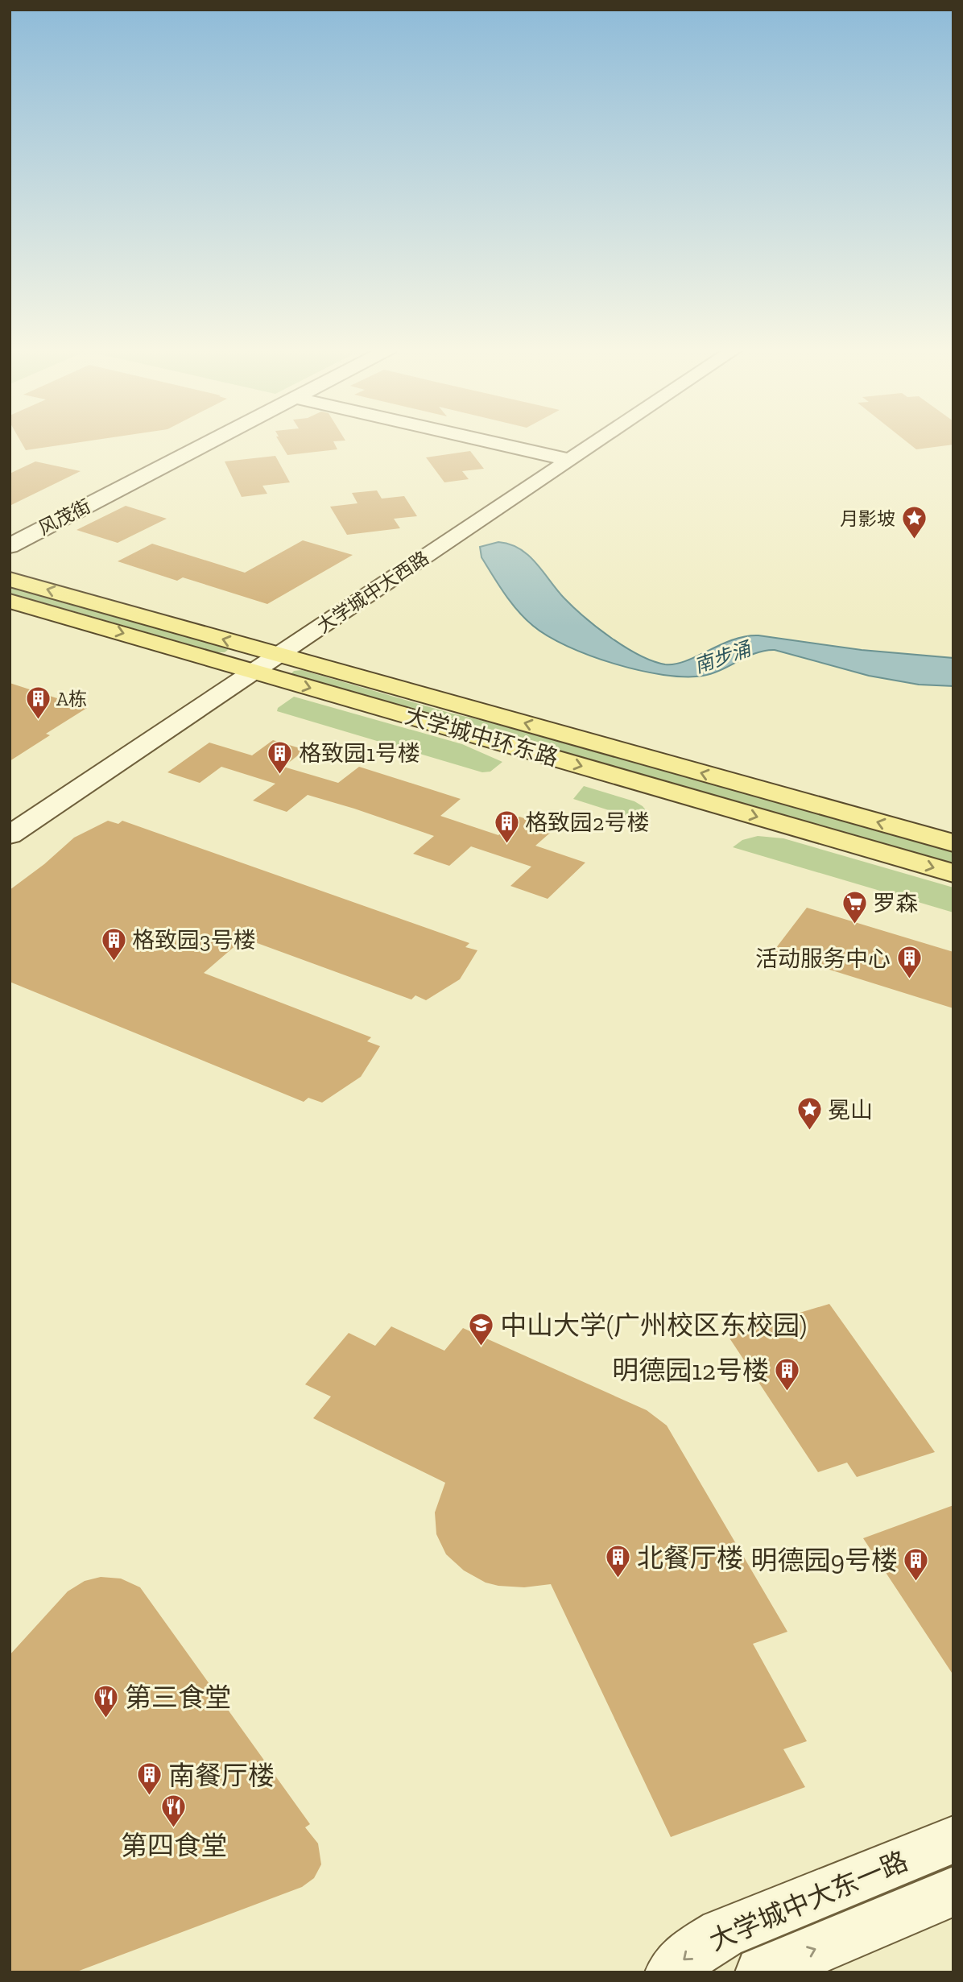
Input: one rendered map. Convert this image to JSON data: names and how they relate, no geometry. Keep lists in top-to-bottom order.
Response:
{
  "streets": {
    "main road": [
      "风茂街",
      "大学城中大西路",
      "大学城中环东路",
      "大学城中大东一路"
    ]
  },
  "crossings": [
    ["大学城中大西路", "大学城中环东路"]
  ],
  "water": ["南步涌"],
  "places": {
    "place": ["月影坡", "冕山"],
    "building": [
      "A栋",
      "格致园1号楼",
      "格致园2号楼",
      "格致园3号楼",
      "活动服务中心",
      "明德园12号楼",
      "北餐厅楼",
      "明德园9号楼",
      "南餐厅楼"
    ],
    "supermarket": ["罗森"],
    "school or university": ["中山大学(广州校区东校园)"],
    "restaurant": ["第三食堂", "第四食堂"]
  }
}
